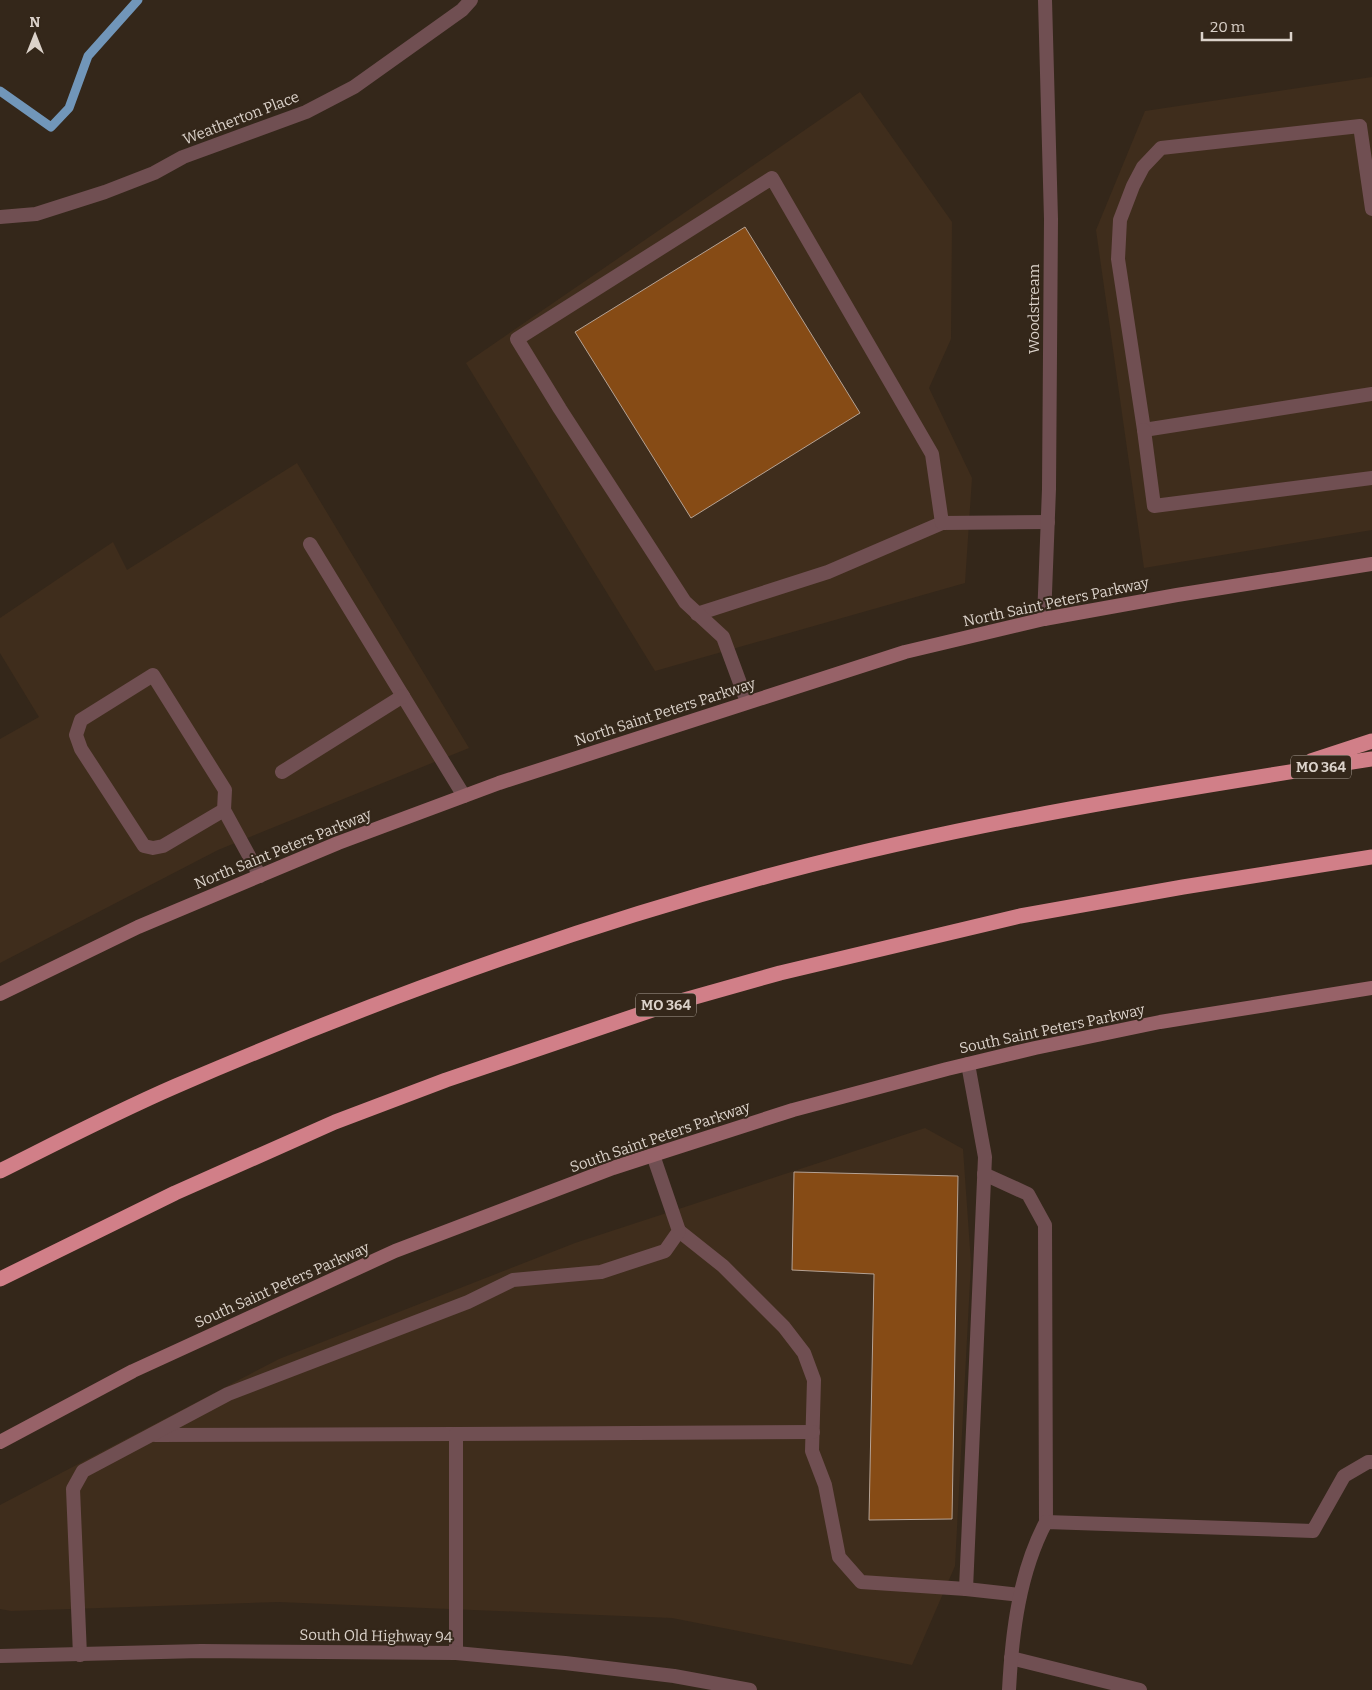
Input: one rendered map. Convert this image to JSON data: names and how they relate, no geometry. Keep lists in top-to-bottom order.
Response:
{
  "streets": {
    "highway": ["MO 364"],
    "main road": ["North Saint Peters Parkway", "South Saint Peters Parkway"],
    "street": ["Weatherton Place", "Woodstream", "South Old Highway 94"]
  },
  "crossings": [
    ["Woodstream", "North Saint Peters Parkway"]
  ],
  "scale_bar": "20 m",
  "north": "top"
}
